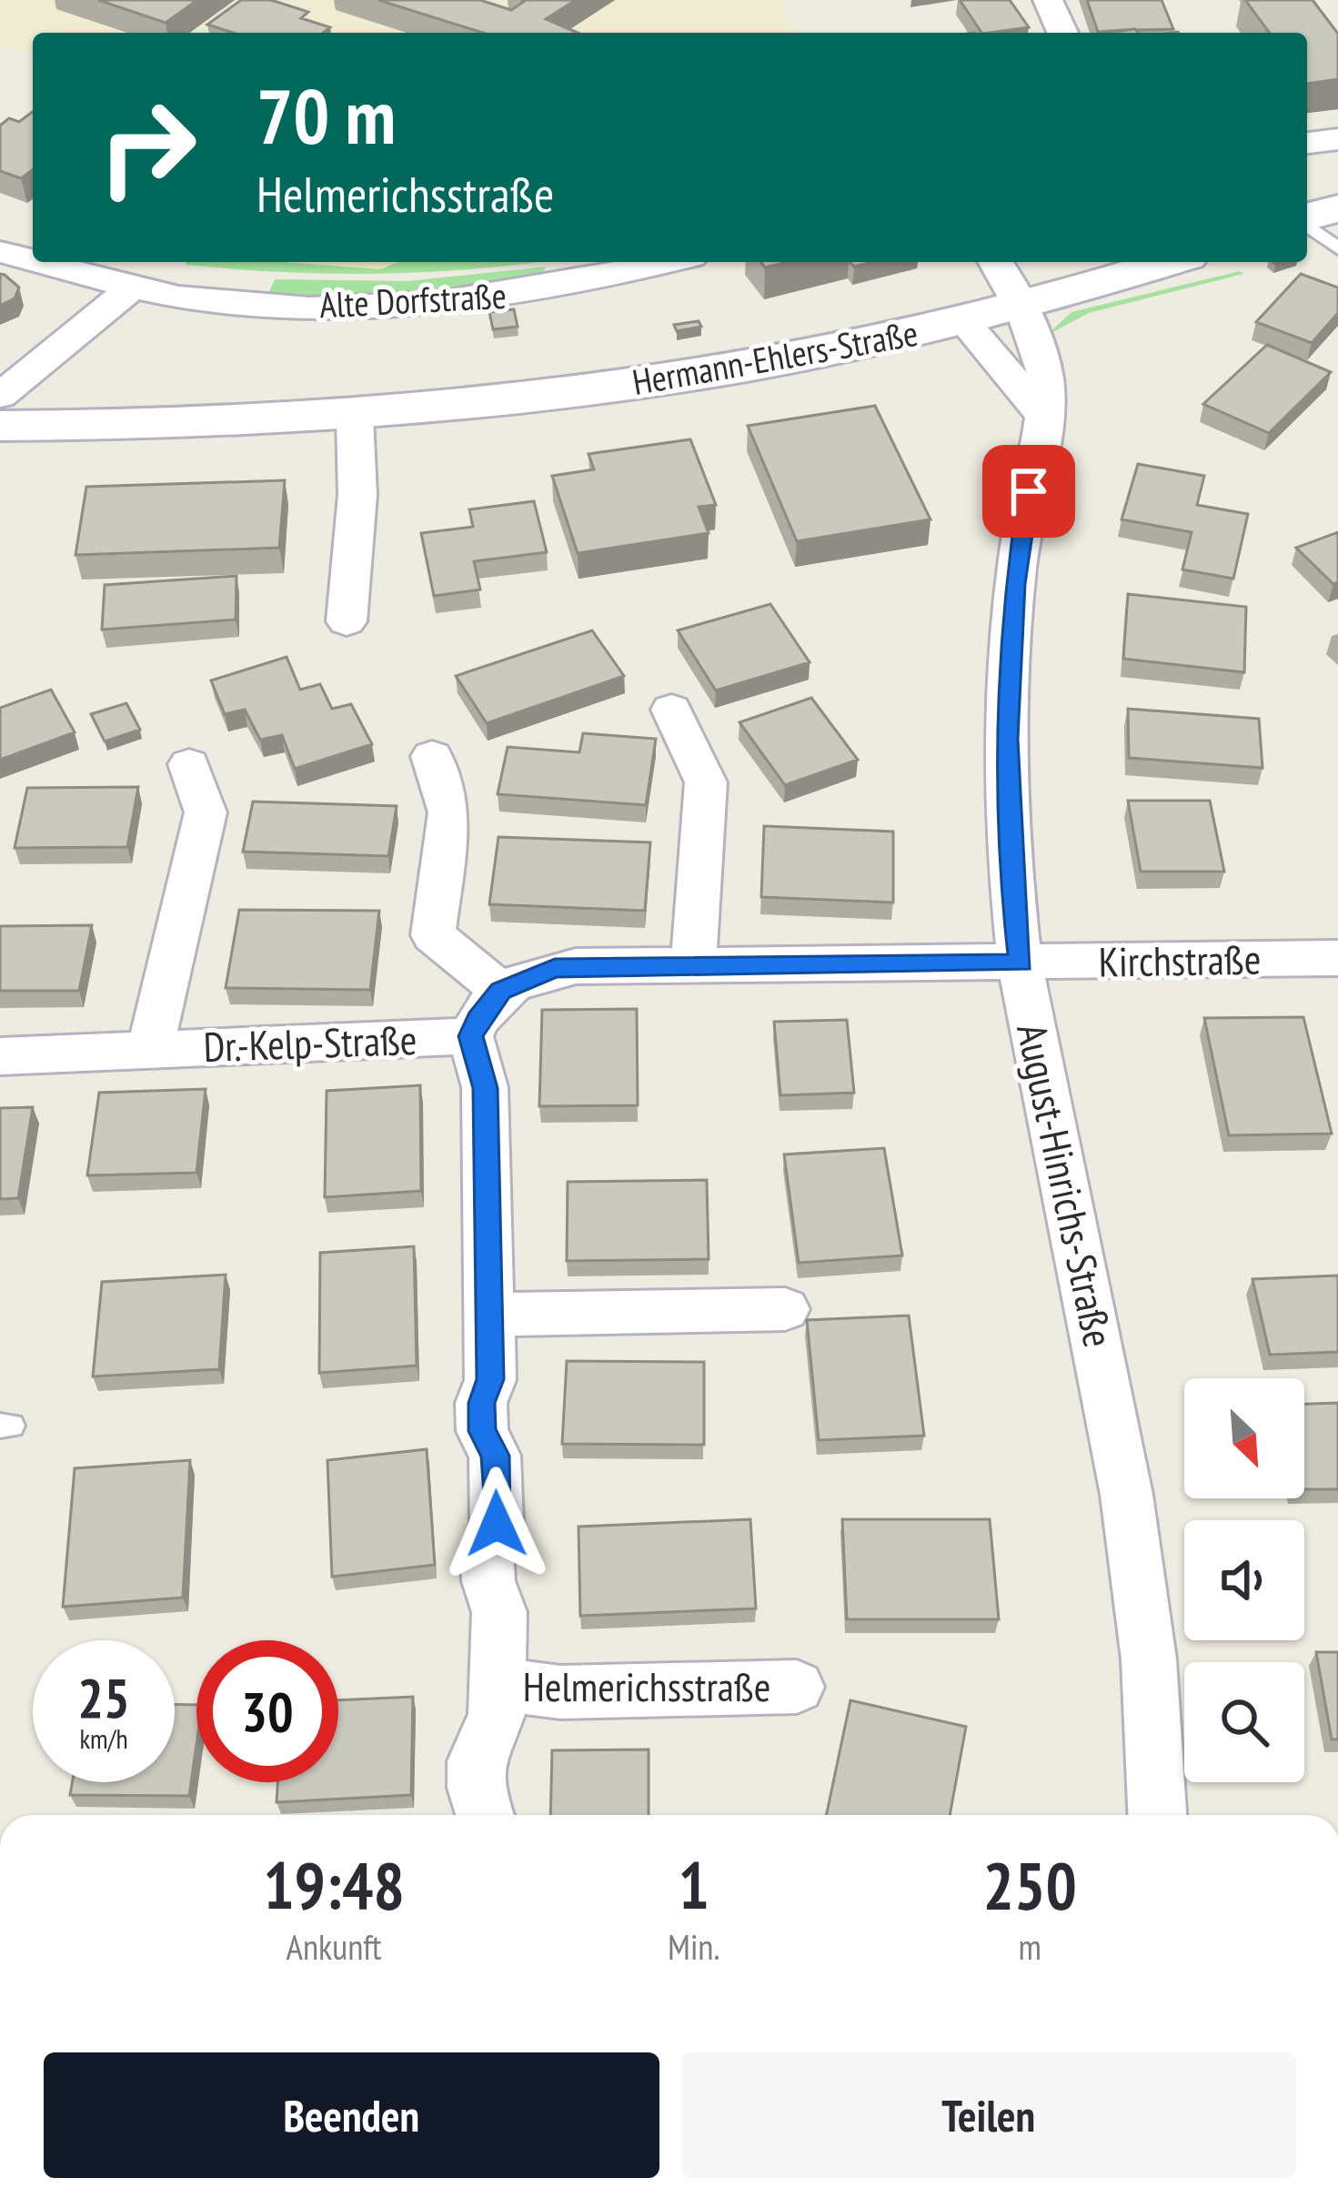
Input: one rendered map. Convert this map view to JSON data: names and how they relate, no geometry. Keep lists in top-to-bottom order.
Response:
{
  "streets": {
    "street": [
      "Alte Dorfstraße",
      "Hermann-Ehlers-Straße",
      "Kirchstraße",
      "Dr.-Kelp-Straße",
      "August-Hinrichs-Straße",
      "Helmerichsstraße"
    ]
  },
  "crossings": [
    ["Hermann-Ehlers-Straße", "August-Hinrichs-Straße"],
    ["Kirchstraße", "August-Hinrichs-Straße"],
    ["Dr.-Kelp-Straße", "Helmerichsstraße"]
  ],
  "north": "bottom right",
  "page": {
    "turn": ["70 m", "Helmerichsstraße"],
    "speed": "25 km/h",
    "limit": "30",
    "eta": [
      "19:48",
      "Ankunft",
      "1",
      "Min.",
      "250",
      "m"
    ],
    "buttons": ["Beenden", "Teilen"]
  }
}
